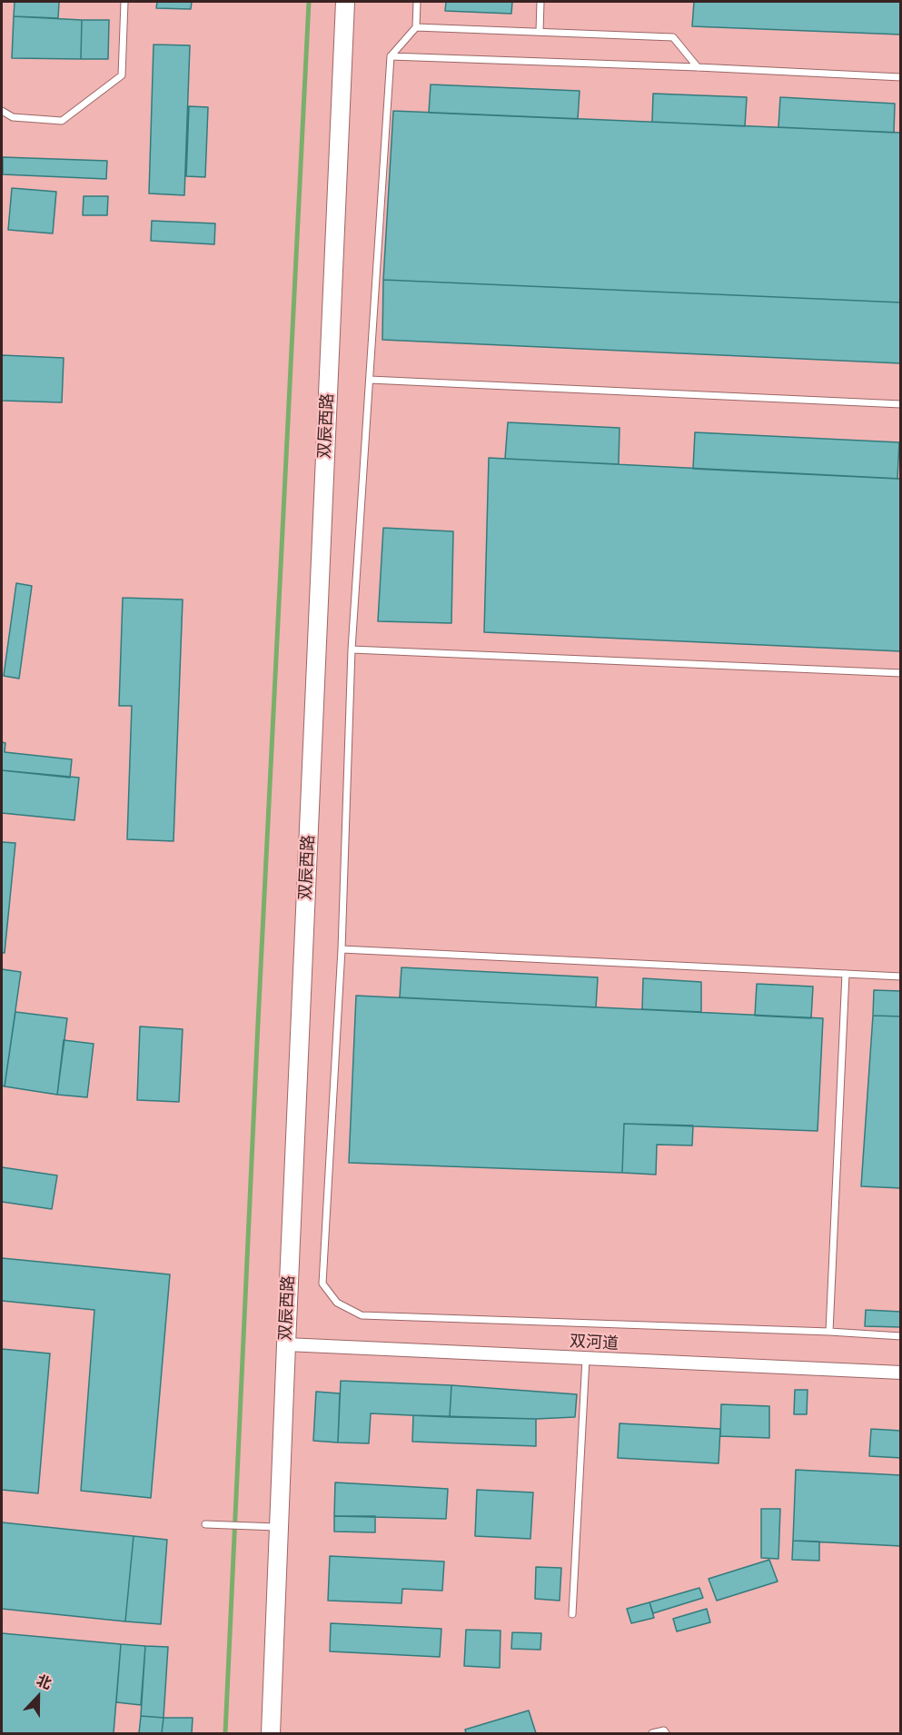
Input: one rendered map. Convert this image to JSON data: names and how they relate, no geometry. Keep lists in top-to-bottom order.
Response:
{
  "streets": {
    "main road": ["双辰西路"],
    "street": ["双河道"]
  },
  "crossings": [
    ["双辰西路", "双河道"]
  ],
  "north": "top"
}
